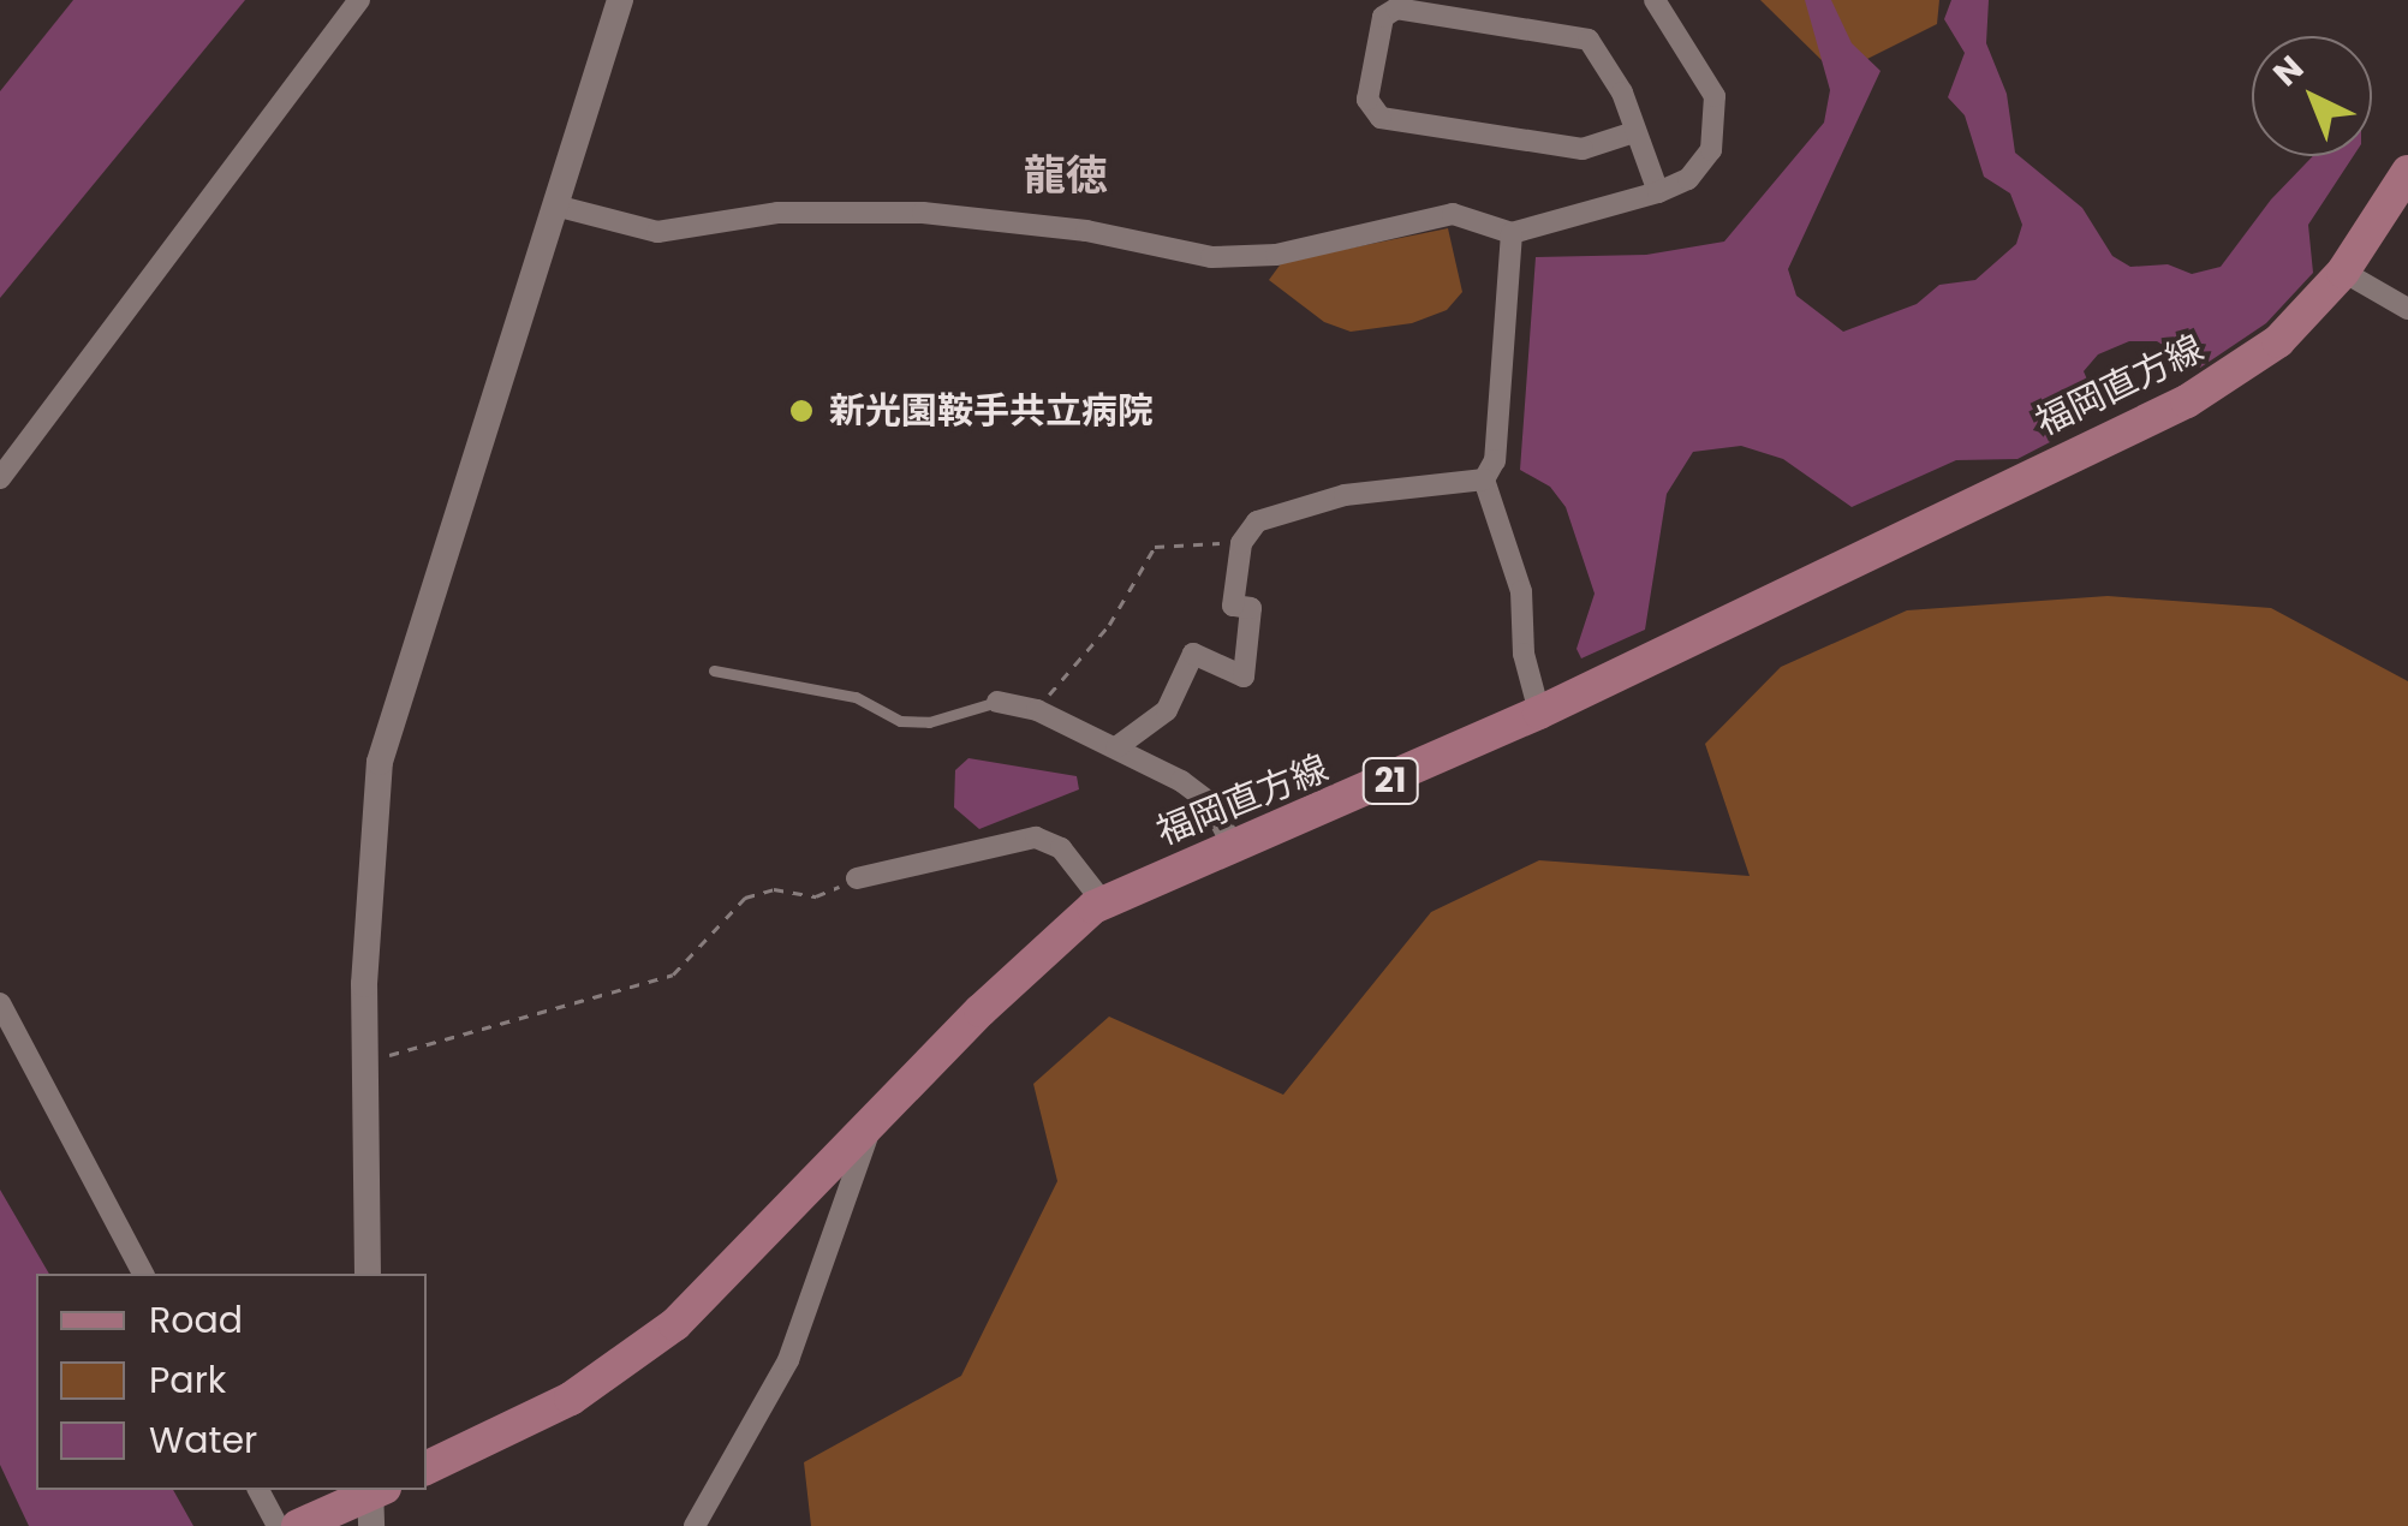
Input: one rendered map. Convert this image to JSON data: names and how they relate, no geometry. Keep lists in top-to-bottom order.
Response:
{
  "streets": {
    "main road": ["福岡直方線", "21"]
  },
  "districts": ["龍徳"],
  "places": ["新光園鞍手共立病院"],
  "legend": ["Road", "Park", "Water"],
  "north": "top left"
}
